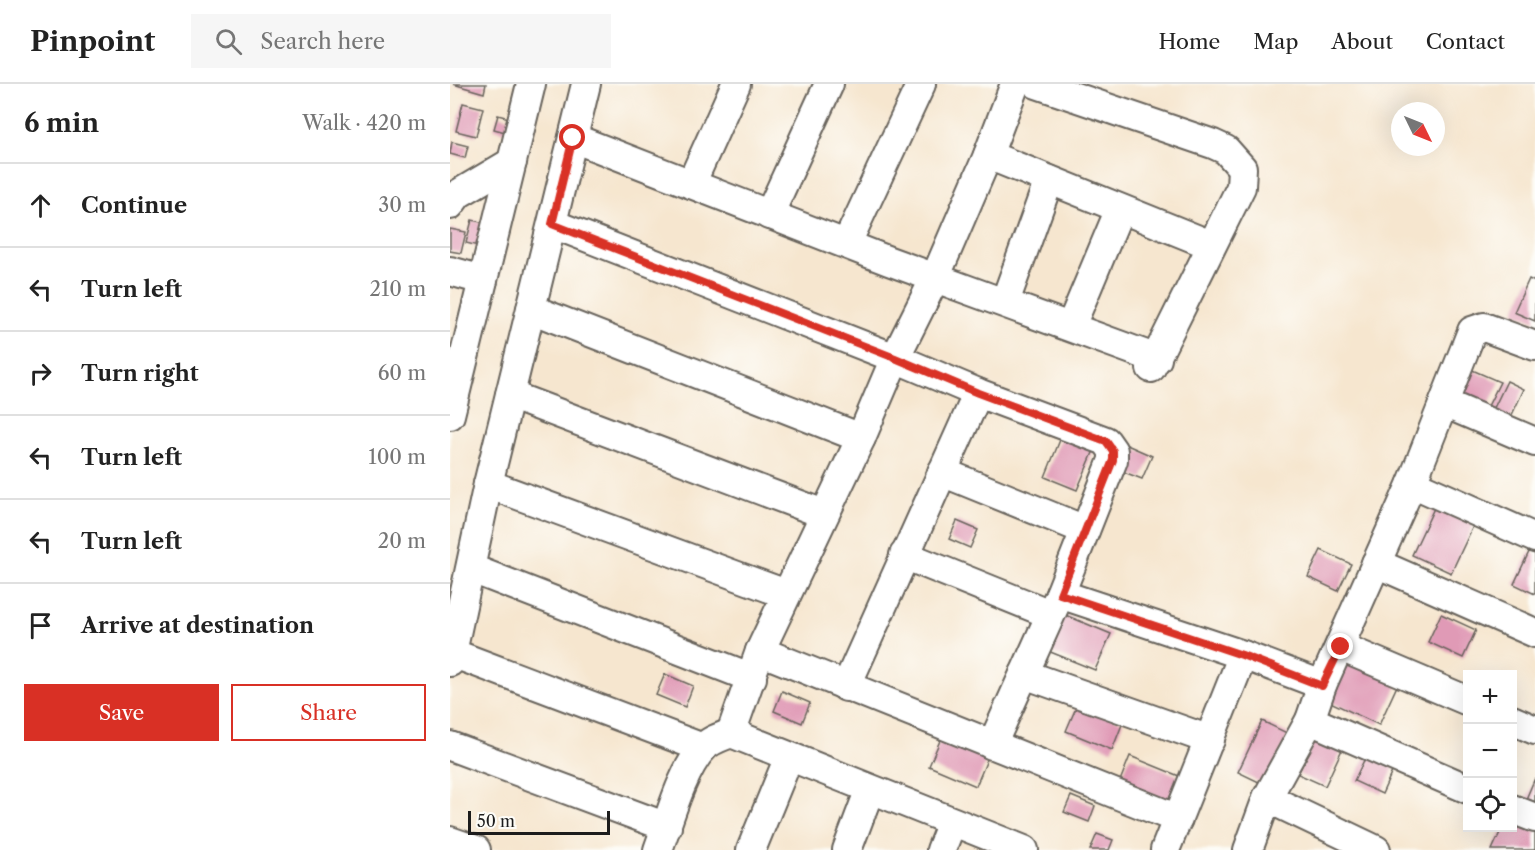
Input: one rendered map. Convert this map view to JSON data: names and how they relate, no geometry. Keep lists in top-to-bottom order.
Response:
{
  "scale_bar": "50 m",
  "north": "bottom right",
  "page": {
    "header": "Pinpoint",
    "search": "Search here",
    "nav": [
      "Home",
      "Map",
      "About",
      "Contact"
    ],
    "heading": ["6 min", "Walk · 420 m"],
    "list": [
      ["Continue", "30 m"],
      ["Turn left", "210 m"],
      ["Turn right", "60 m"],
      ["Turn left", "100 m"],
      ["Turn left", "20 m"],
      "Arrive at destination"
    ],
    "buttons": ["Save", "Share"],
    "map_buttons": ["+", "−"],
    "scale": "50 m"
  }
}
